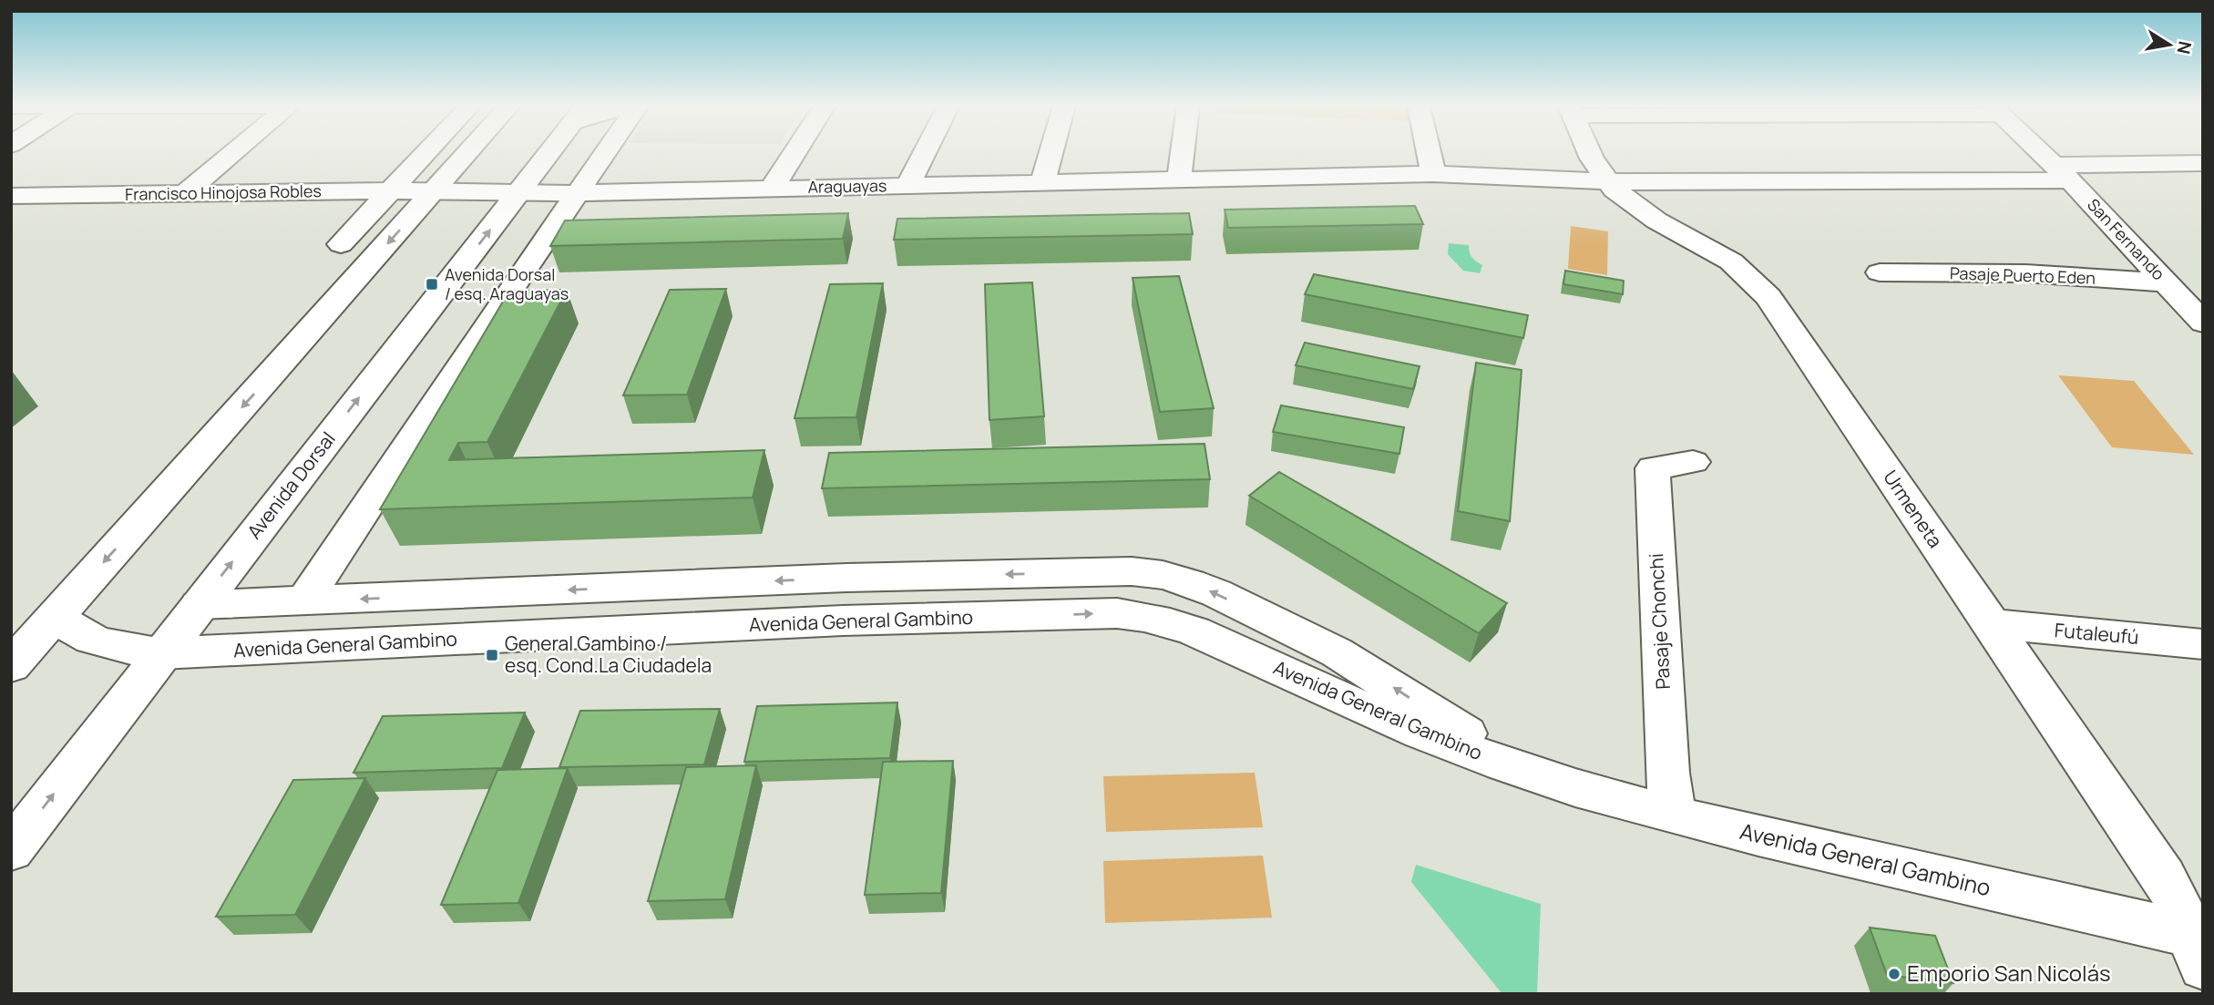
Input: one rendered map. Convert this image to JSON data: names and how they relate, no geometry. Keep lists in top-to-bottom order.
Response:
{
  "streets": {
    "street": [
      "Araguayas",
      "Francisco Hinojosa Robles",
      "San Fernando",
      "Pasaje Puerto Eden",
      "Avenida Dorsal",
      "Urmeneta",
      "Avenida General Gambino",
      "Pasaje Chonchi",
      "Futaleufú"
    ]
  },
  "crossings": [
    ["Araguayas", "Francisco Hinojosa Robles"],
    ["Araguayas", "San Fernando"],
    ["Araguayas", "Avenida Dorsal"],
    ["Araguayas", "Urmeneta"],
    ["San Fernando", "Pasaje Puerto Eden"],
    ["Avenida Dorsal", "Avenida General Gambino"],
    ["Urmeneta", "Avenida General Gambino"],
    ["Urmeneta", "Futaleufú"],
    ["Avenida General Gambino", "Pasaje Chonchi"]
  ],
  "places": {
    "transit": ["Avenida Dorsal / esq. Araguayas", "General Gambino / esq. Cond.La Ciudadela"],
    "other": ["Emporio San Nicolás"]
  },
  "north": "right"
}
